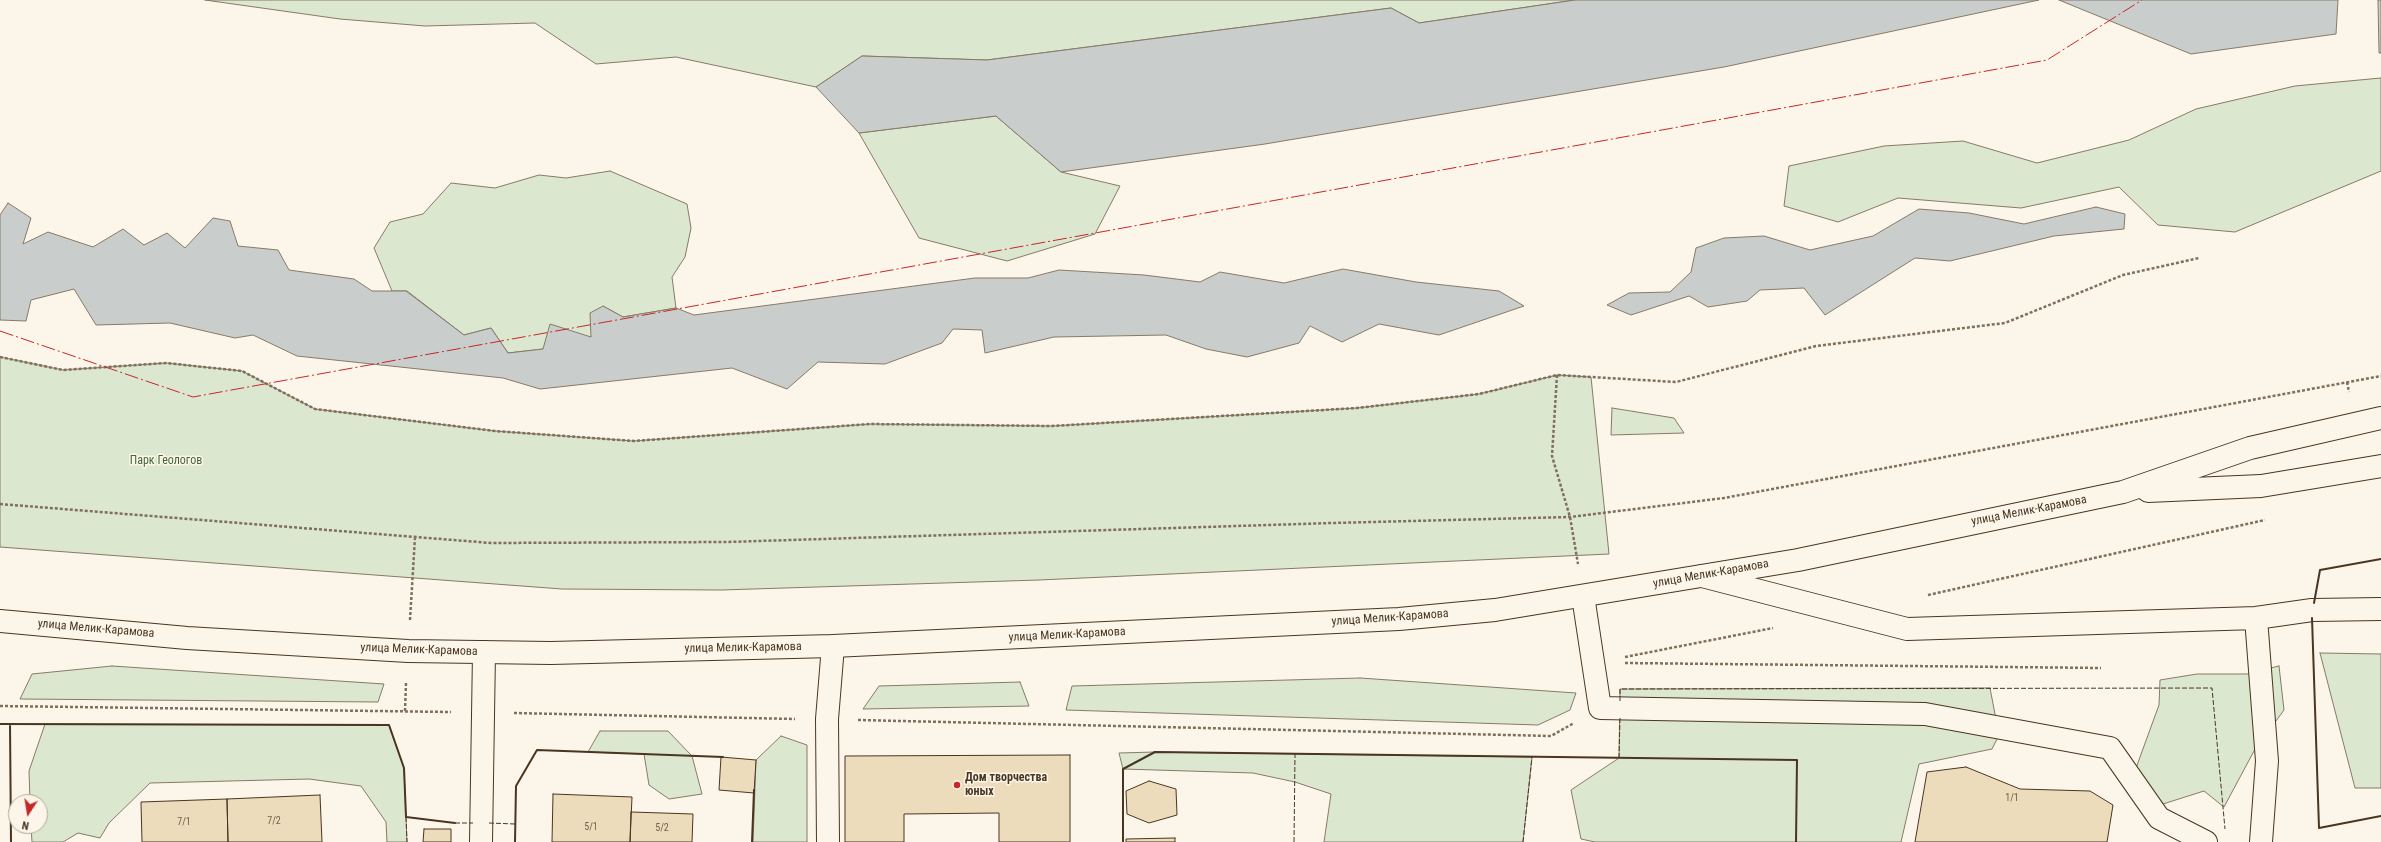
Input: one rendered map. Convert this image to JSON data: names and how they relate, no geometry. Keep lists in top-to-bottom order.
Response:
{
  "streets": {
    "main road": ["улица Мелик-Карамова"]
  },
  "parks": ["Парк Геологов"],
  "places": ["Дом творчества юных"],
  "house_numbers": [
    "1/1",
    "7/2",
    "7/1",
    "5/1",
    "5/2"
  ],
  "north": "bottom"
}
